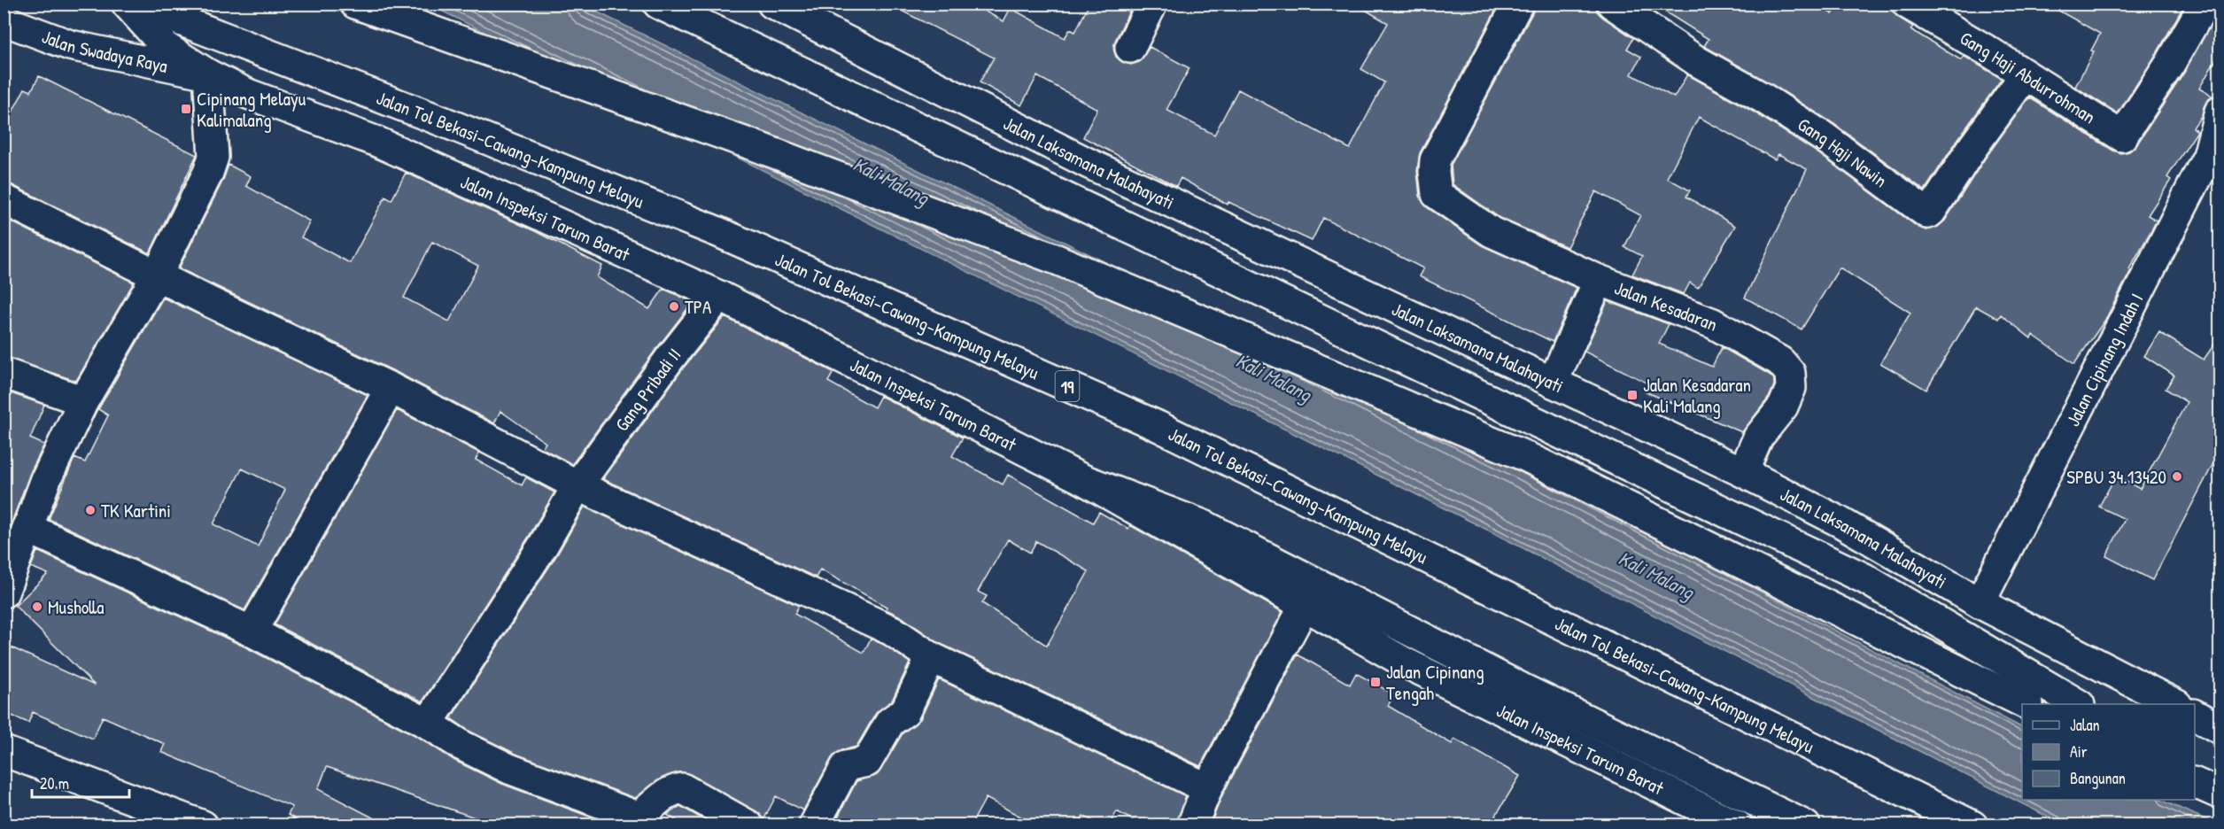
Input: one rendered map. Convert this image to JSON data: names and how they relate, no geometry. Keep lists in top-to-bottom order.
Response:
{
  "streets": {
    "main road": [
      "Jalan Swadaya Raya",
      "Gang Haji Abdurrohman",
      "Jalan Tol Bekasi–Cawang–Kampung Melayu",
      "Gang Haji Nawin",
      "Jalan Laksamana Malahayati",
      "Jalan Inspeksi Tarum Barat",
      "Jalan Kesadaran",
      "Jalan Cipinang Indah I",
      "19",
      "Gang Pribadi II"
    ]
  },
  "crossings": [
    ["Jalan Swadaya Raya", "Jalan Inspeksi Tarum Barat"],
    ["Gang Haji Abdurrohman", "Gang Haji Nawin"],
    ["Jalan Laksamana Malahayati", "Jalan Kesadaran"],
    ["Jalan Laksamana Malahayati", "Jalan Cipinang Indah I"],
    ["Jalan Inspeksi Tarum Barat", "Gang Pribadi II"]
  ],
  "water": ["Kali Malang"],
  "places": {
    "transit": ["Cipinang Melayu Kalimalang", "Jalan Kesadaran Kali Malang", "Jalan Cipinang Tengah"],
    "other": [
      "TPA",
      "SPBU 34.13420",
      "TK Kartini",
      "Musholla"
    ]
  },
  "legend": ["Jalan", "Air", "Bangunan"],
  "scale_bar": "20 m"
}
